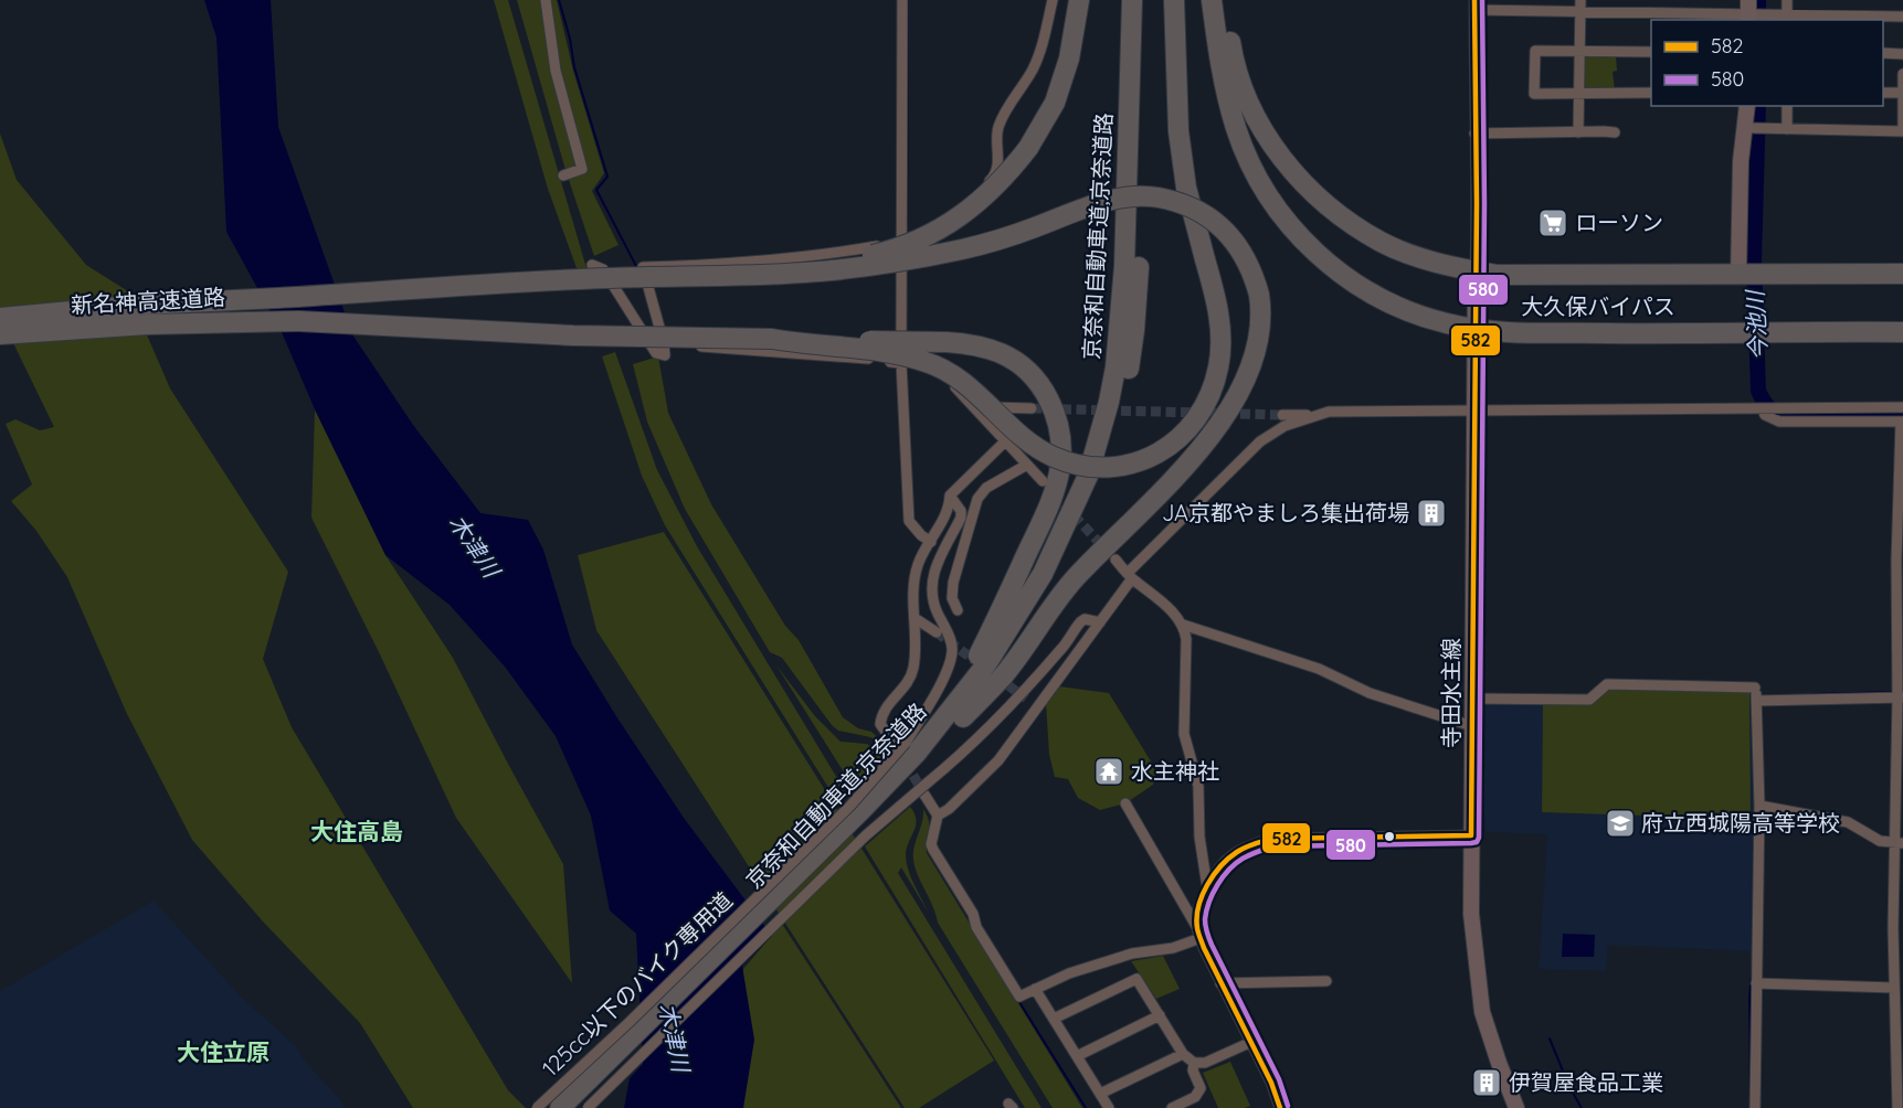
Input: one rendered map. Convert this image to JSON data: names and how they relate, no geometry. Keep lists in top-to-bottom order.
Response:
{
  "streets": {
    "highway": ["京奈和自動車道;京奈道路", "新名神高速道路", "大久保バイパス"],
    "main road": ["寺田水主線"],
    "street": ["125cc以下のバイク専用道"]
  },
  "crossings": [
    ["京奈和自動車道;京奈道路", "125cc以下のバイク専用道"],
    ["大久保バイパス", "寺田水主線"]
  ],
  "districts": ["大住高島", "大住立原"],
  "water": ["今池川", "木津川"],
  "places": {
    "supermarket": ["ローソン"],
    "building": ["JA京都やましろ集出荷場", "伊賀屋食品工業"],
    "temple": ["水主神社"],
    "school or university": ["府立西城陽高等学校"]
  },
  "lines": ["transit line 582", "transit line 580"],
  "legend": ["582", "580"]
}
